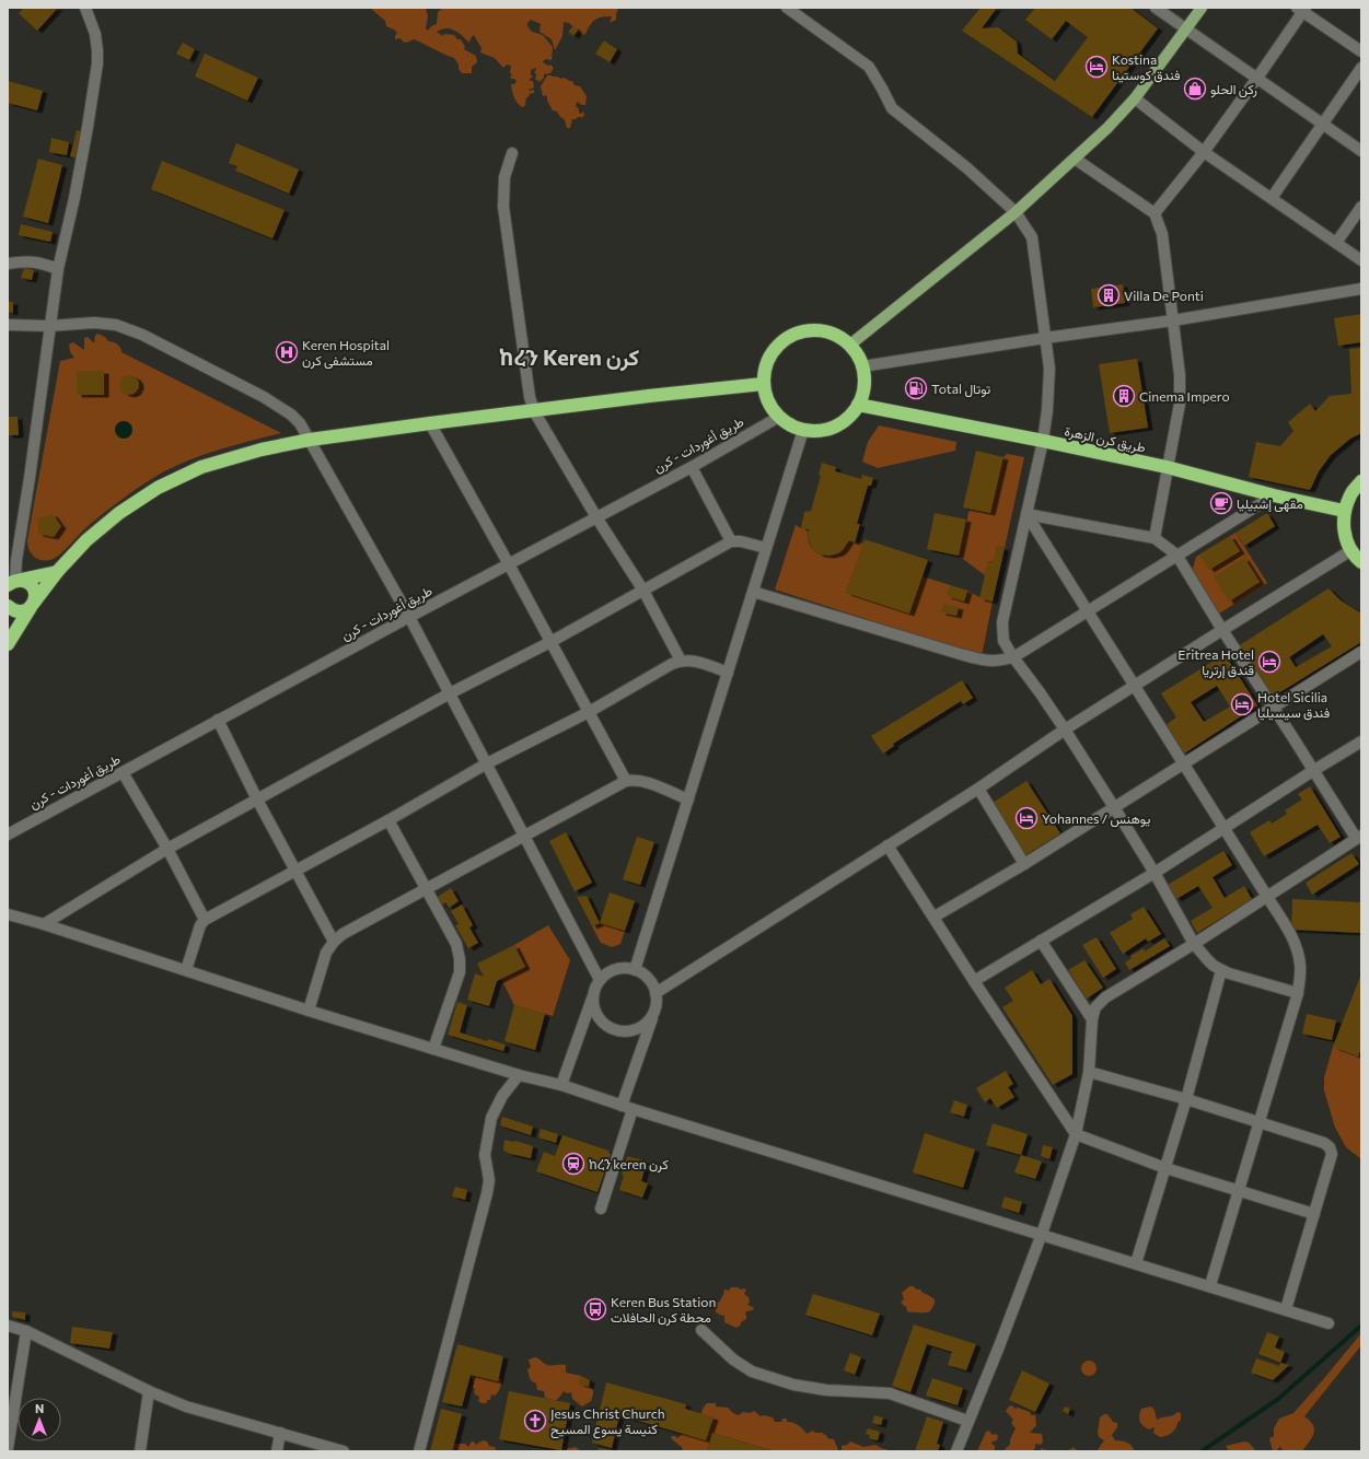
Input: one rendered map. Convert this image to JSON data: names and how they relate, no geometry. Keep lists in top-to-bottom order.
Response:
{
  "streets": {
    "highway": ["طريق كرن الزهرة"],
    "street": ["طريق أغوردات - كرن"]
  },
  "crossings": [
    ["طريق كرن الزهرة", "طريق أغوردات - كرن"]
  ],
  "districts": ["ከረን Keren كرن"],
  "places": {
    "hotel": [
      "Kostina فندق كوستينا",
      "Eritrea Hotel قندق إرتريا",
      "Hotel Sicilia فندق سيسيليا",
      "Yohannes / يوهنس"
    ],
    "shop": ["ركن الحلو"],
    "building": ["Villa De Ponti", "Cinema Impero"],
    "hospital": ["Keren Hospital مستشفى كرن"],
    "fuel station": ["Total توتال"],
    "cafe": ["مقهى إشبيليا"],
    "station": ["ከረን keren كرن"],
    "bus stop": ["Keren Bus Station محطة كرن الحافلات"],
    "church": ["Jesus Christ Church كنيسة يسوع المسيح"]
  },
  "north": "top"
}
